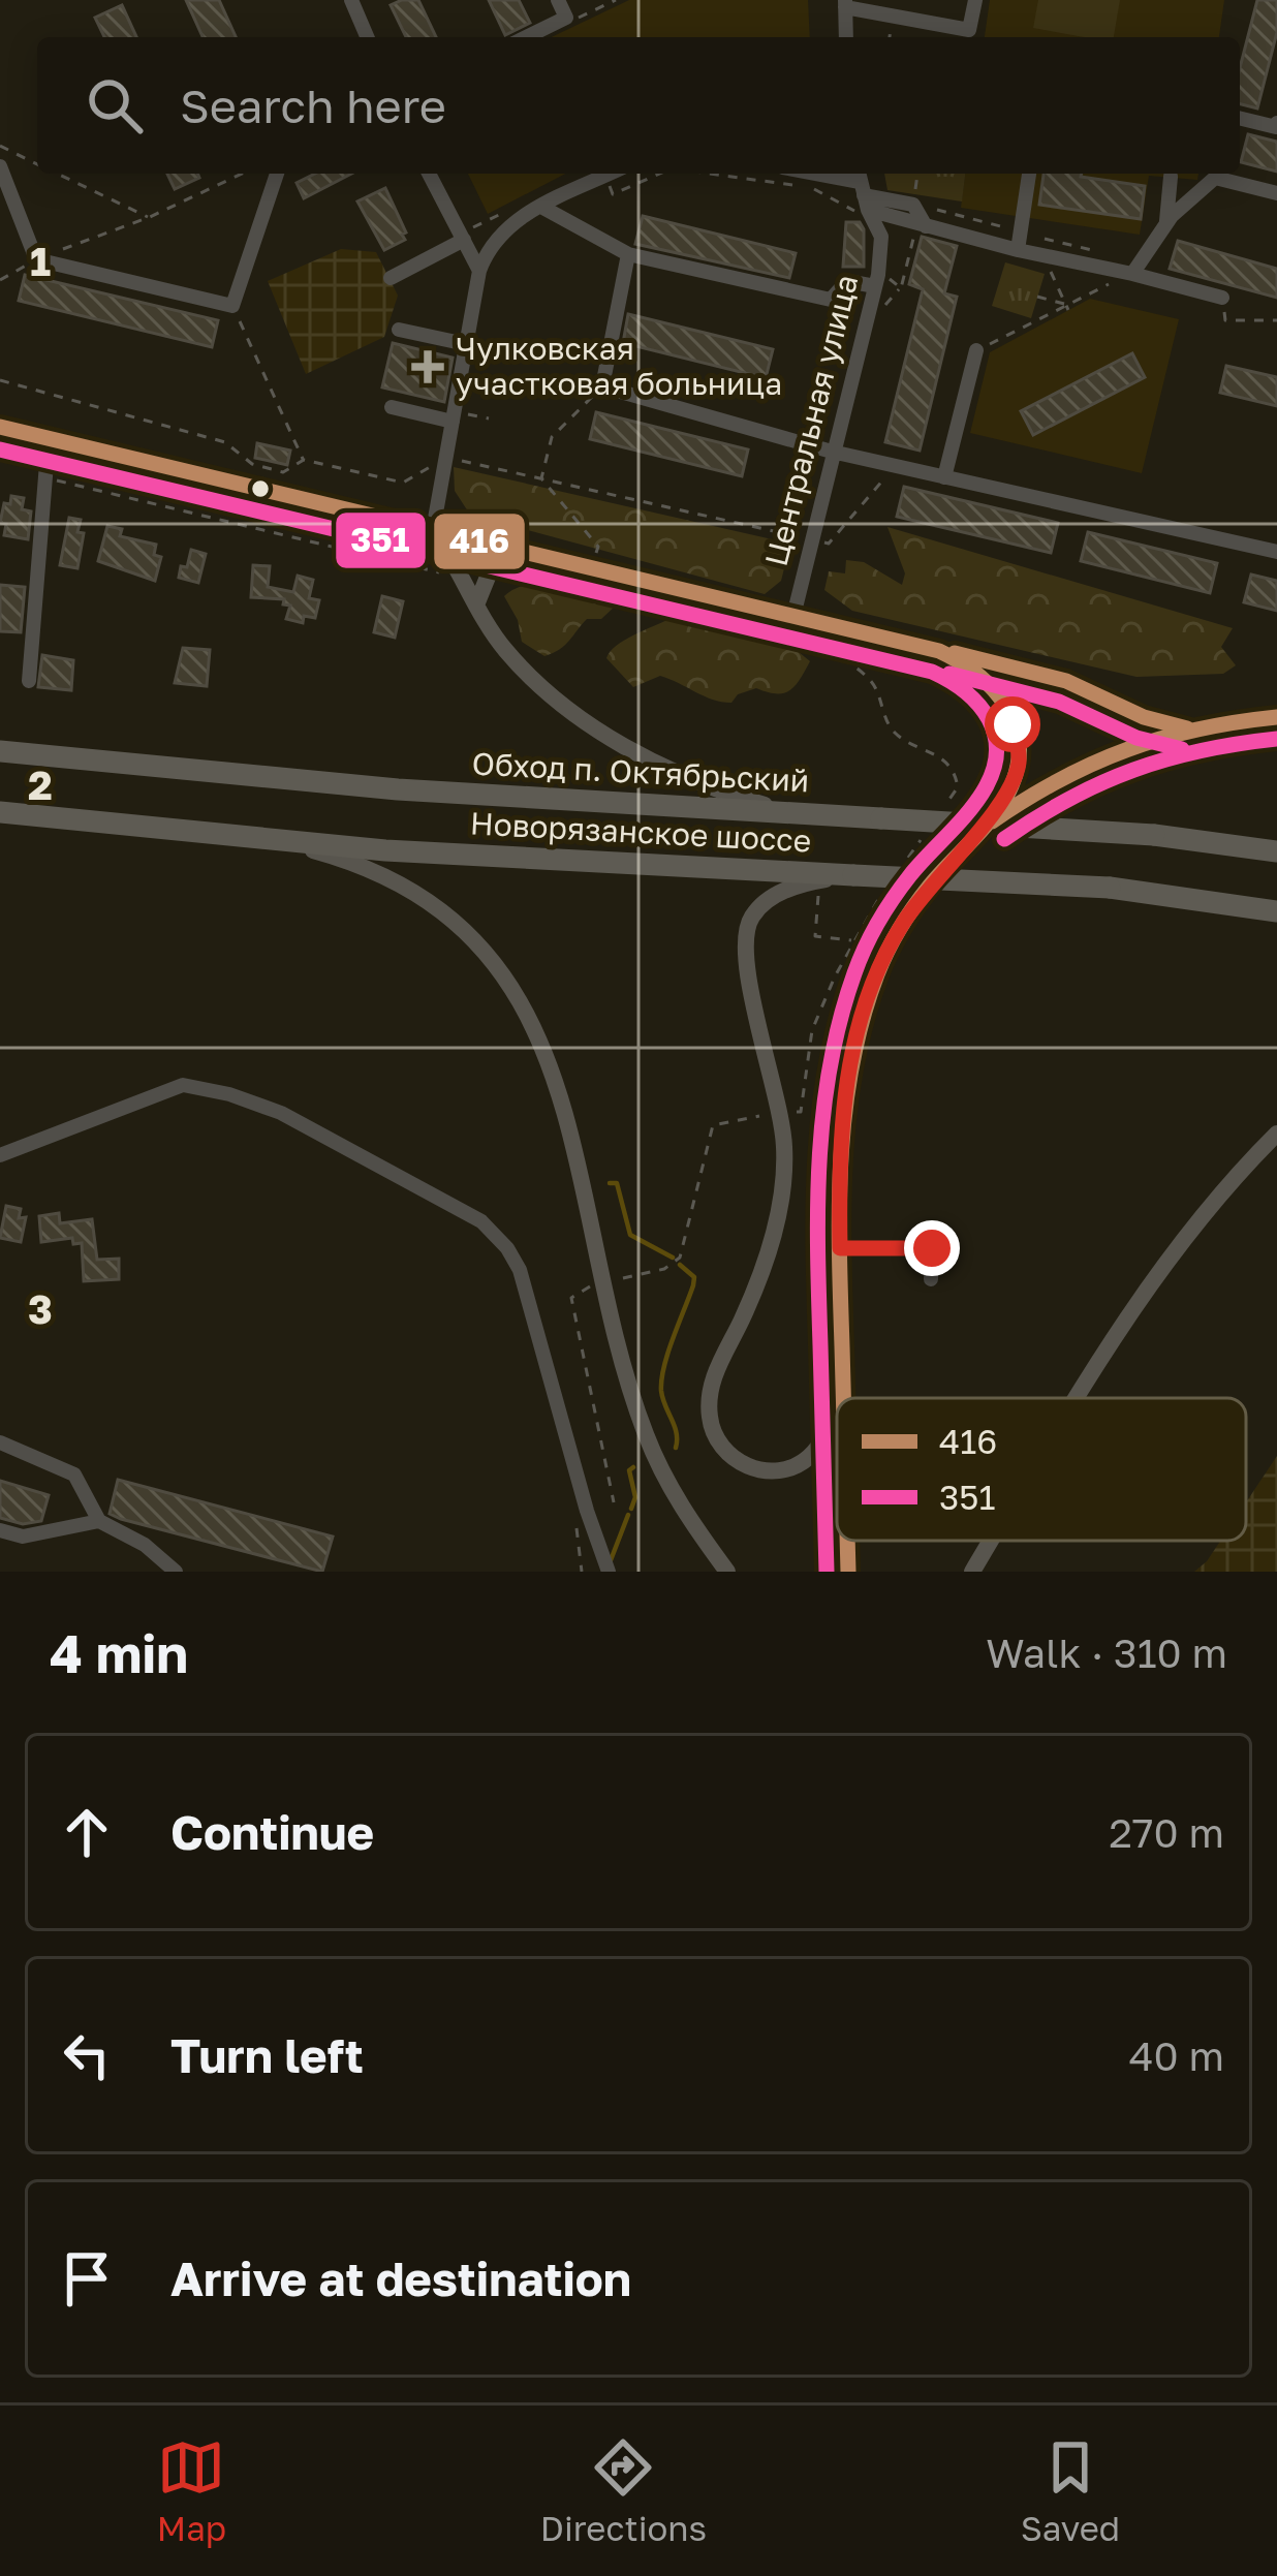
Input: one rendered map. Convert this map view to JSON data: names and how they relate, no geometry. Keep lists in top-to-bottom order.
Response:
{
  "streets": {
    "highway": ["Обход п. Октябрьский", "Новорязанское шоссе"],
    "street": ["Центральная улица"]
  },
  "places": {
    "health": ["Чулковская участковая больница"]
  },
  "lines": ["transit line 416", "transit line 351"],
  "legend": ["416", "351"],
  "page": {
    "search": "Search here",
    "heading": ["4 min", "Walk · 310 m"],
    "list": [
      ["Continue", "270 m"],
      ["Turn left", "40 m"],
      "Arrive at destination"
    ],
    "nav": ["Map", "Directions", "Saved"]
  },
  "grid": {
    "rows": ["1", "2", "3"]
  }
}
